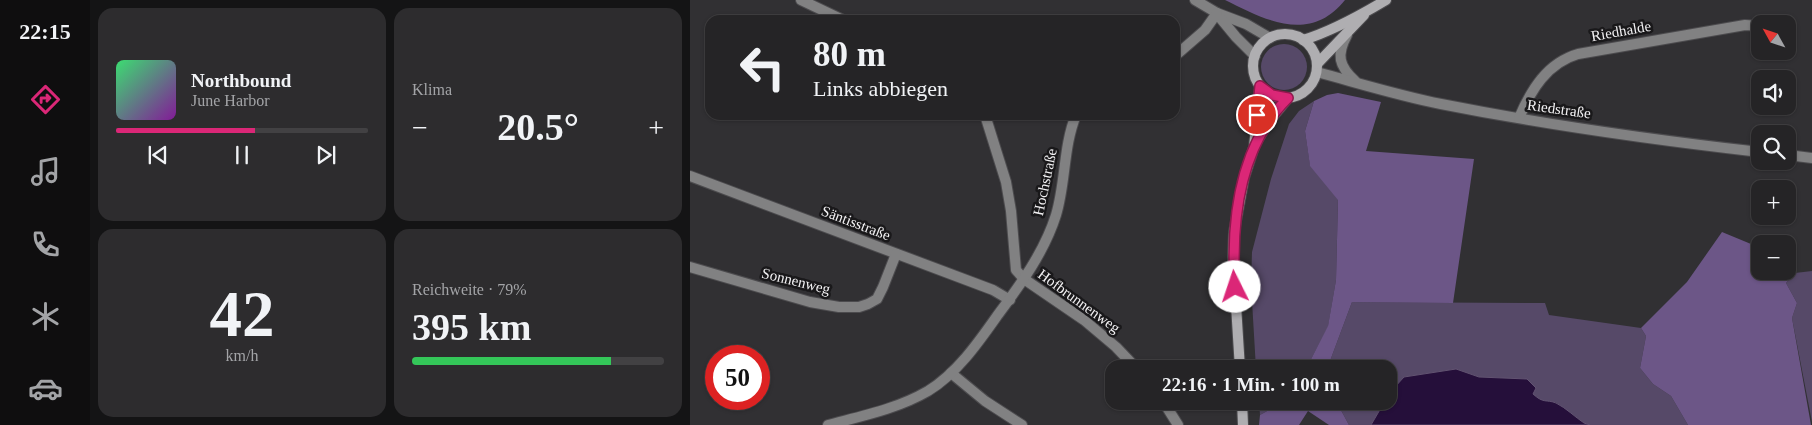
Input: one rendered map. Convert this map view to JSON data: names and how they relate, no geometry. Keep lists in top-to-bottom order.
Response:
{
  "streets": {
    "street": [
      "Riedhalde",
      "Riedstraße",
      "Hochstraße",
      "Säntisstraße",
      "Sonnenweg",
      "Hofbrunnenweg"
    ]
  },
  "crossings": [
    ["Riedhalde", "Riedstraße"],
    ["Hochstraße", "Säntisstraße"],
    ["Hochstraße", "Hofbrunnenweg"],
    ["Säntisstraße", "Sonnenweg"]
  ],
  "north": "top left",
  "page": {
    "tabs": "22:15",
    "tile": [
      "Klima",
      ["42", "km/h"],
      ["Reichweite · 79%", "395 km"]
    ],
    "map_buttons": ["+", "−"],
    "turn": ["80 m", "Links abbiegen"],
    "song": ["Northbound", "June Harbor"],
    "heat": ["−", "20.5°", "+"],
    "limit": "50",
    "trip": "22:16 · 1 Min. · 100 m"
  }
}
